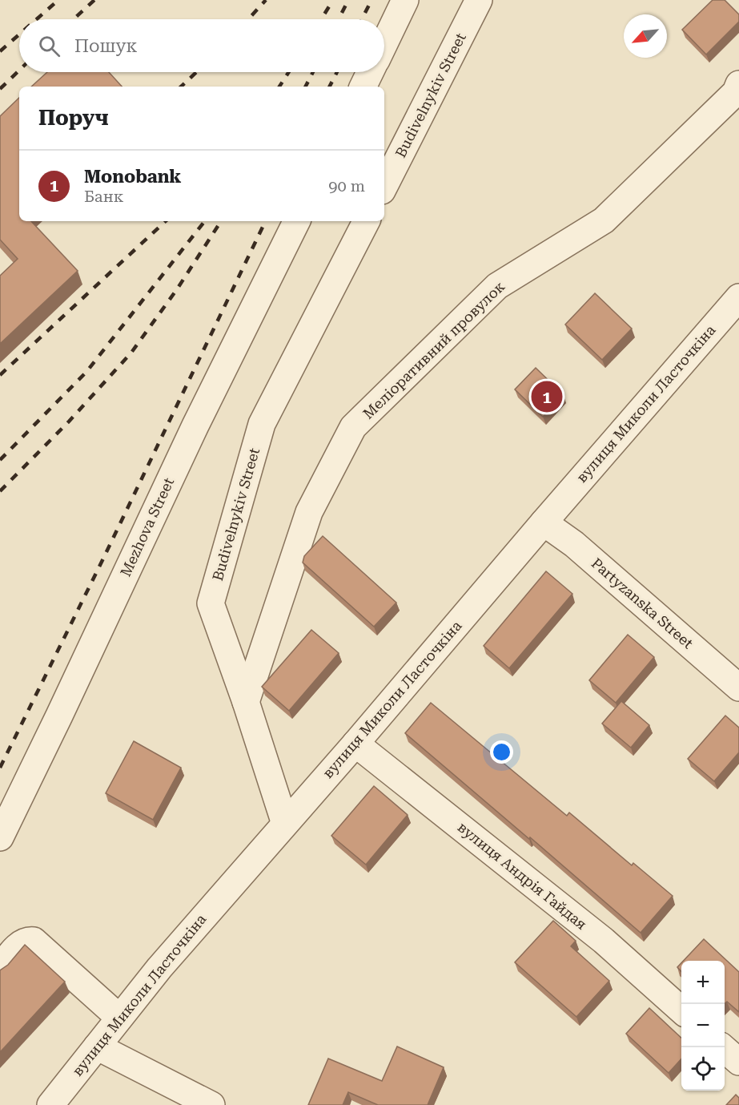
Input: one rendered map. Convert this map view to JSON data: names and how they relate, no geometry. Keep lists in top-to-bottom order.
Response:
{
  "streets": {
    "street": [
      "Budivelnykiv Street",
      "Меліоративний провулок",
      "вулиця Миколи Ласточкіна",
      "Mezhova Street",
      "Partyzanska Street",
      "вулиця Андрія Гайдая"
    ]
  },
  "crossings": [
    ["Budivelnykiv Street", "Меліоративний провулок"],
    ["Budivelnykiv Street", "вулиця Миколи Ласточкіна"],
    ["вулиця Миколи Ласточкіна", "Partyzanska Street"],
    ["вулиця Миколи Ласточкіна", "вулиця Андрія Гайдая"]
  ],
  "north": "bottom left",
  "page": {
    "search": "Пошук",
    "heading": "Поруч",
    "list": [
      {
        "mark": "1",
        "name": "Monobank",
        "note": "Банк",
        "value": "90 m"
      }
    ],
    "pins": "1",
    "map_buttons": ["+", "−"]
  }
}
